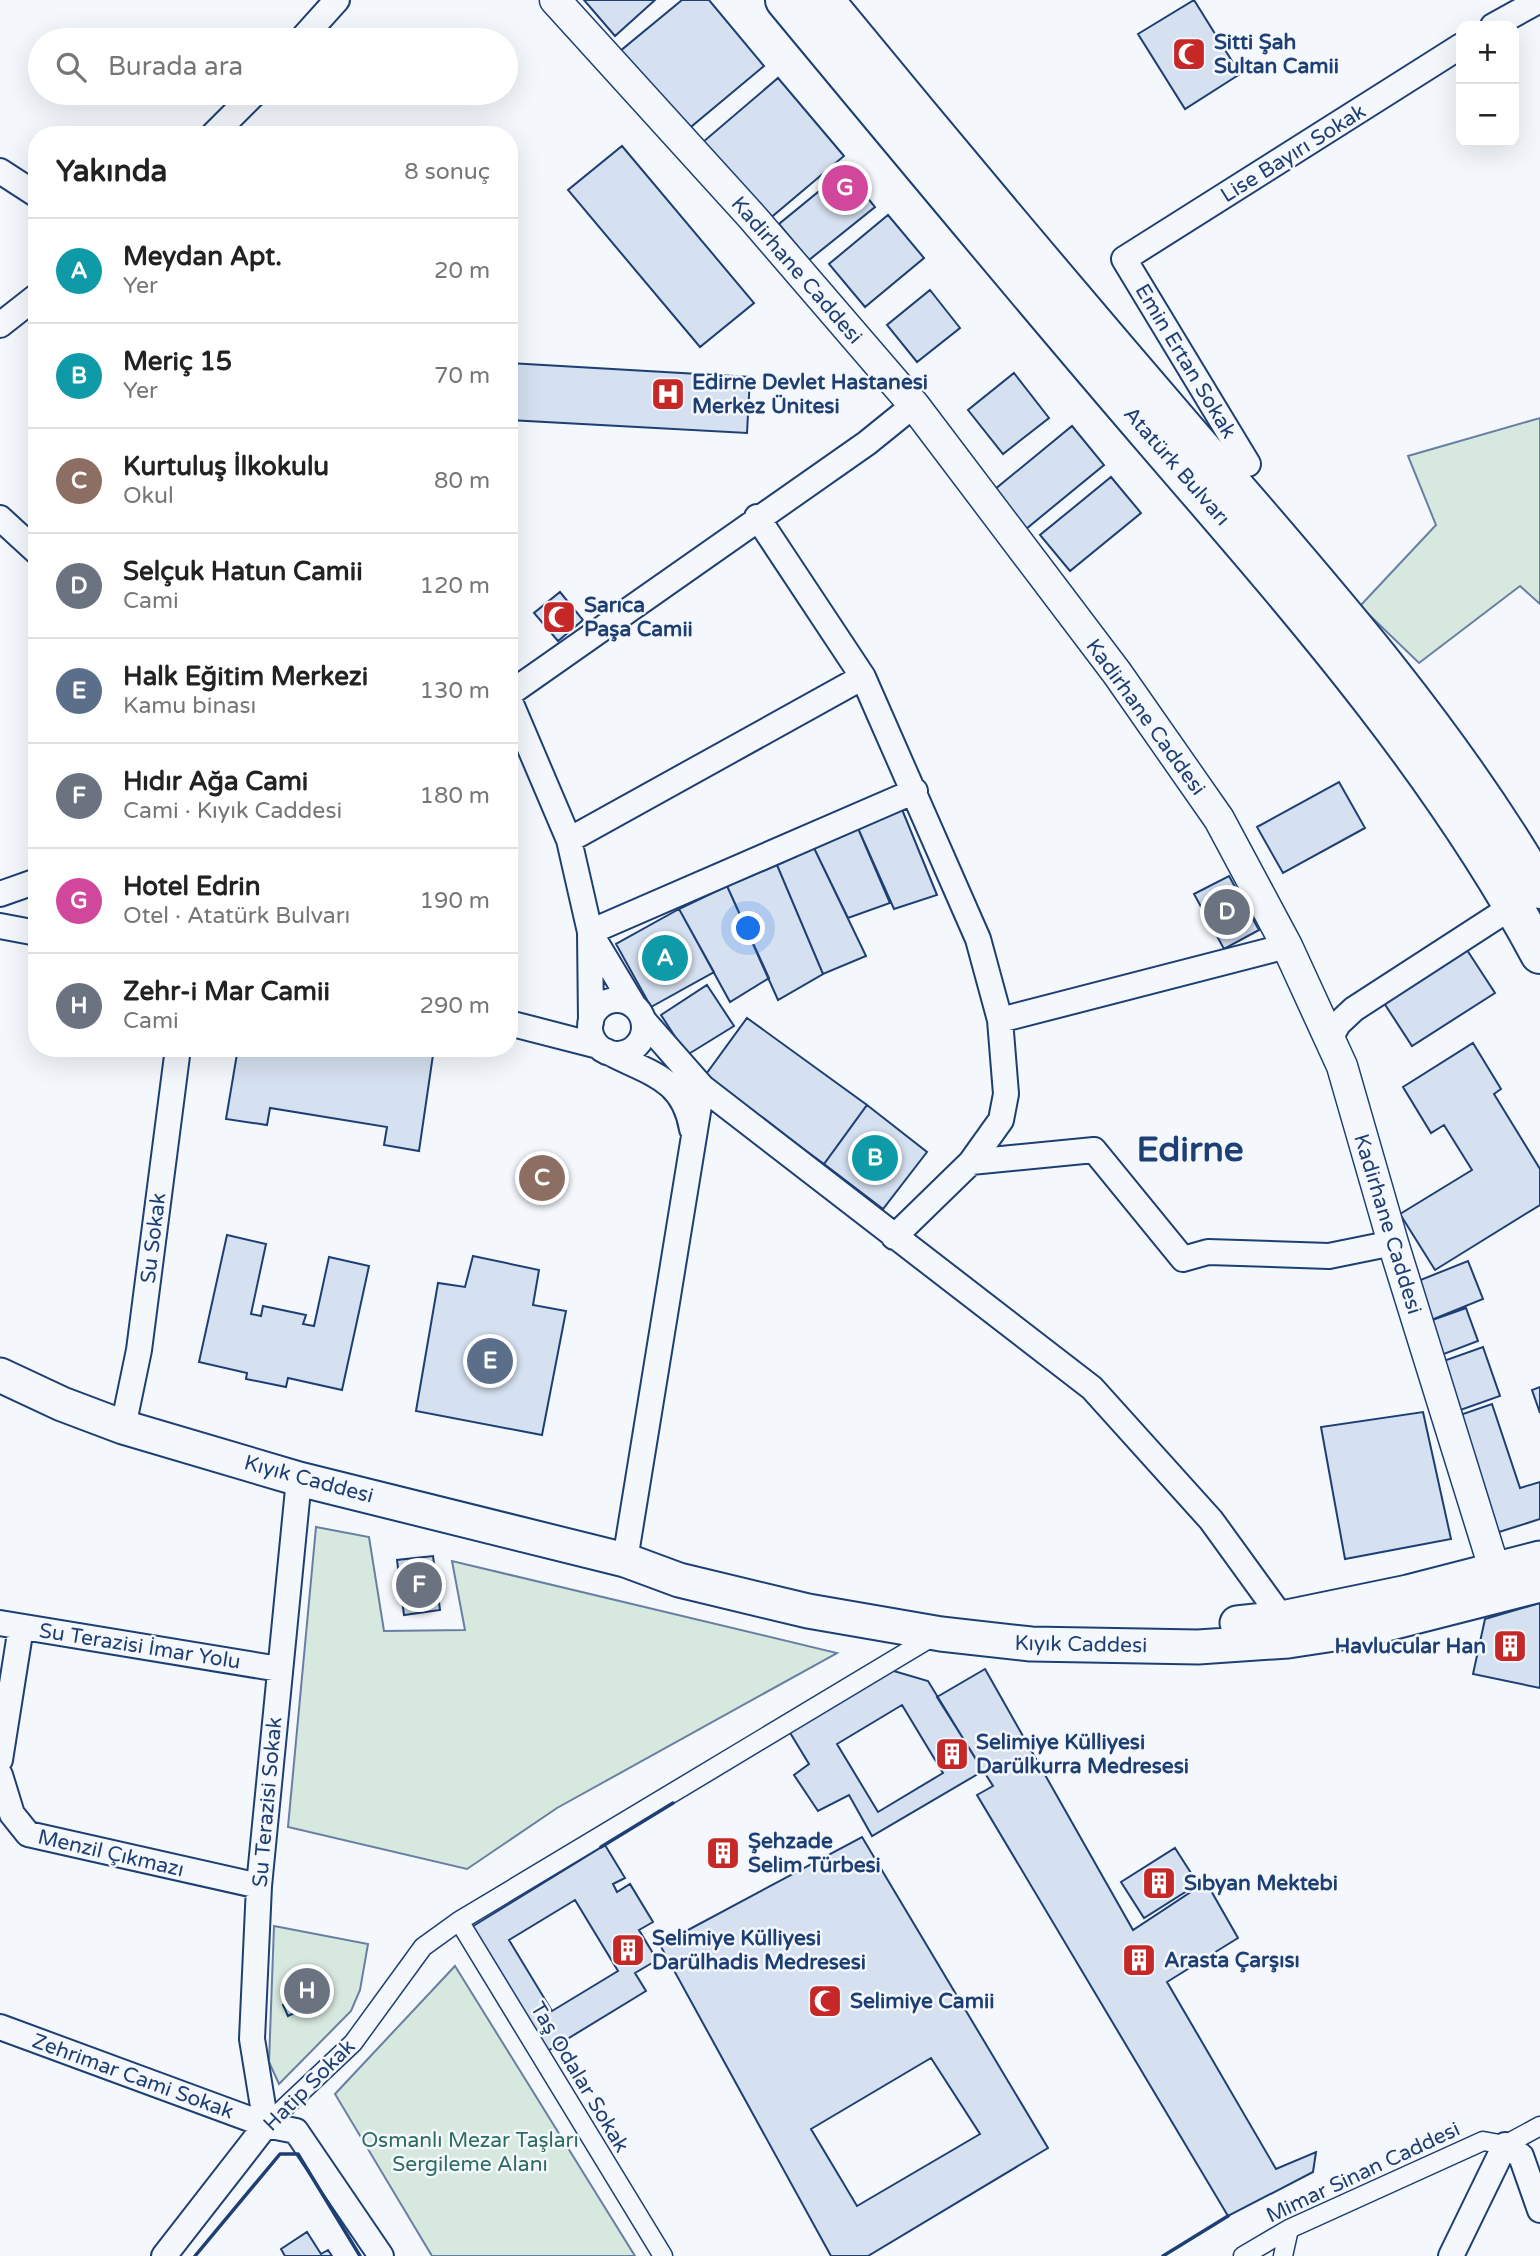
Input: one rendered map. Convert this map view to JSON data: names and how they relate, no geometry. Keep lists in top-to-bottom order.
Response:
{
  "streets": {
    "main road": ["Atatürk Bulvarı", "Kıyık Caddesi"],
    "street": [
      "Lise Bayırı Sokak",
      "Kadirhane Caddesi",
      "Emin Ertan Sokak",
      "Su Sokak",
      "Su Terazisi İmar Yolu",
      "Su Terazisi Sokak",
      "Menzil Çıkmazı",
      "Zehrimar Cami Sokak",
      "Taş Odalar Sokak",
      "Hatip Sokak",
      "Mimar Sinan Caddesi"
    ]
  },
  "crossings": [
    ["Lise Bayırı Sokak", "Emin Ertan Sokak"],
    ["Kadirhane Caddesi", "Kıyık Caddesi"],
    ["Su Sokak", "Kıyık Caddesi"],
    ["Kıyık Caddesi", "Su Terazisi Sokak"],
    ["Kıyık Caddesi", "Hatip Sokak"],
    ["Su Terazisi İmar Yolu", "Su Terazisi Sokak"],
    ["Su Terazisi Sokak", "Menzil Çıkmazı"],
    ["Su Terazisi Sokak", "Zehrimar Cami Sokak"],
    ["Su Terazisi Sokak", "Hatip Sokak"],
    ["Zehrimar Cami Sokak", "Hatip Sokak"],
    ["Taş Odalar Sokak", "Hatip Sokak"]
  ],
  "districts": ["Edirne"],
  "parks": ["Osmanlı Mezar Taşları Sergileme Alanı"],
  "places": {
    "mosque": ["Sitti Şah Sultan Camii", "Sarıca Paşa Camii", "Selimiye Camii"],
    "hospital": ["Edirne Devlet Hastanesi Merkez Ünitesi"],
    "building": [
      "Havlucular Han",
      "Selimiye Külliyesi Darülkurra Medresesi",
      "Şehzade Selim Türbesi",
      "Sıbyan Mektebi",
      "Selimiye Külliyesi Darülhadis Medresesi",
      "Arasta Çarşısı"
    ]
  },
  "page": {
    "map_buttons": ["+", "−"],
    "search": "Burada ara",
    "heading": ["Yakında", "8 sonuç"],
    "pins": [
      "G",
      "D",
      "A",
      "B",
      "C",
      "E",
      "F",
      "H"
    ],
    "list": [
      {
        "mark": "A",
        "name": "Meydan Apt.",
        "note": "Yer",
        "value": "20 m"
      },
      {
        "mark": "B",
        "name": "Meriç 15",
        "note": "Yer",
        "value": "70 m"
      },
      {
        "mark": "C",
        "name": "Kurtuluş İlkokulu",
        "note": "Okul",
        "value": "80 m"
      },
      {
        "mark": "D",
        "name": "Selçuk Hatun Camii",
        "note": "Cami",
        "value": "120 m"
      },
      {
        "mark": "E",
        "name": "Halk Eğitim Merkezi",
        "note": "Kamu binası",
        "value": "130 m"
      },
      {
        "mark": "F",
        "name": "Hıdır Ağa Cami",
        "note": "Cami · Kıyık Caddesi",
        "value": "180 m"
      },
      {
        "mark": "G",
        "name": "Hotel Edrin",
        "note": "Otel · Atatürk Bulvarı",
        "value": "190 m"
      },
      {
        "mark": "H",
        "name": "Zehr-i Mar Camii",
        "note": "Cami",
        "value": "290 m"
      }
    ]
  }
}
